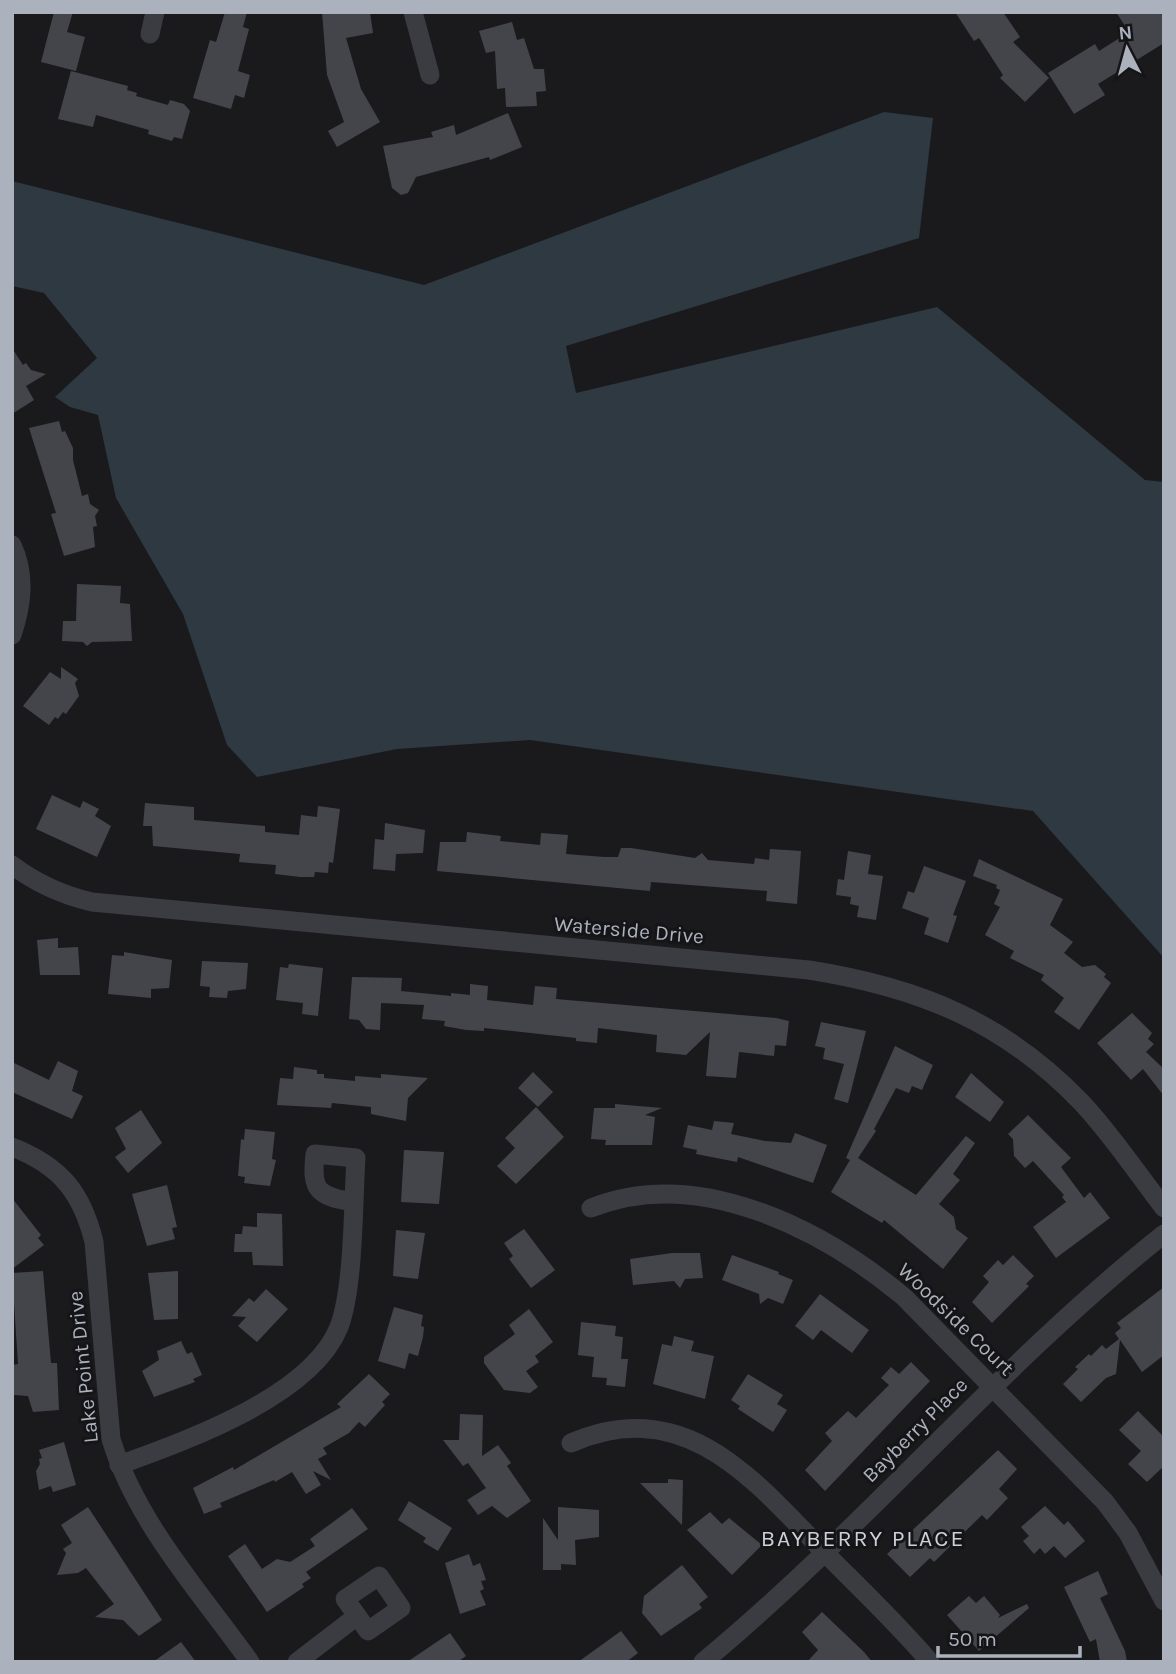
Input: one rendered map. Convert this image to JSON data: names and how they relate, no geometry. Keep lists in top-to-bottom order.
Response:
{
  "streets": {
    "street": [
      "Waterside Drive",
      "Woodside Court",
      "Lake Point Drive",
      "Bayberry Place"
    ]
  },
  "crossings": [
    ["Woodside Court", "Bayberry Place"]
  ],
  "districts": ["BAYBERRY PLACE"],
  "scale_bar": "50 m",
  "north": "top"
}
